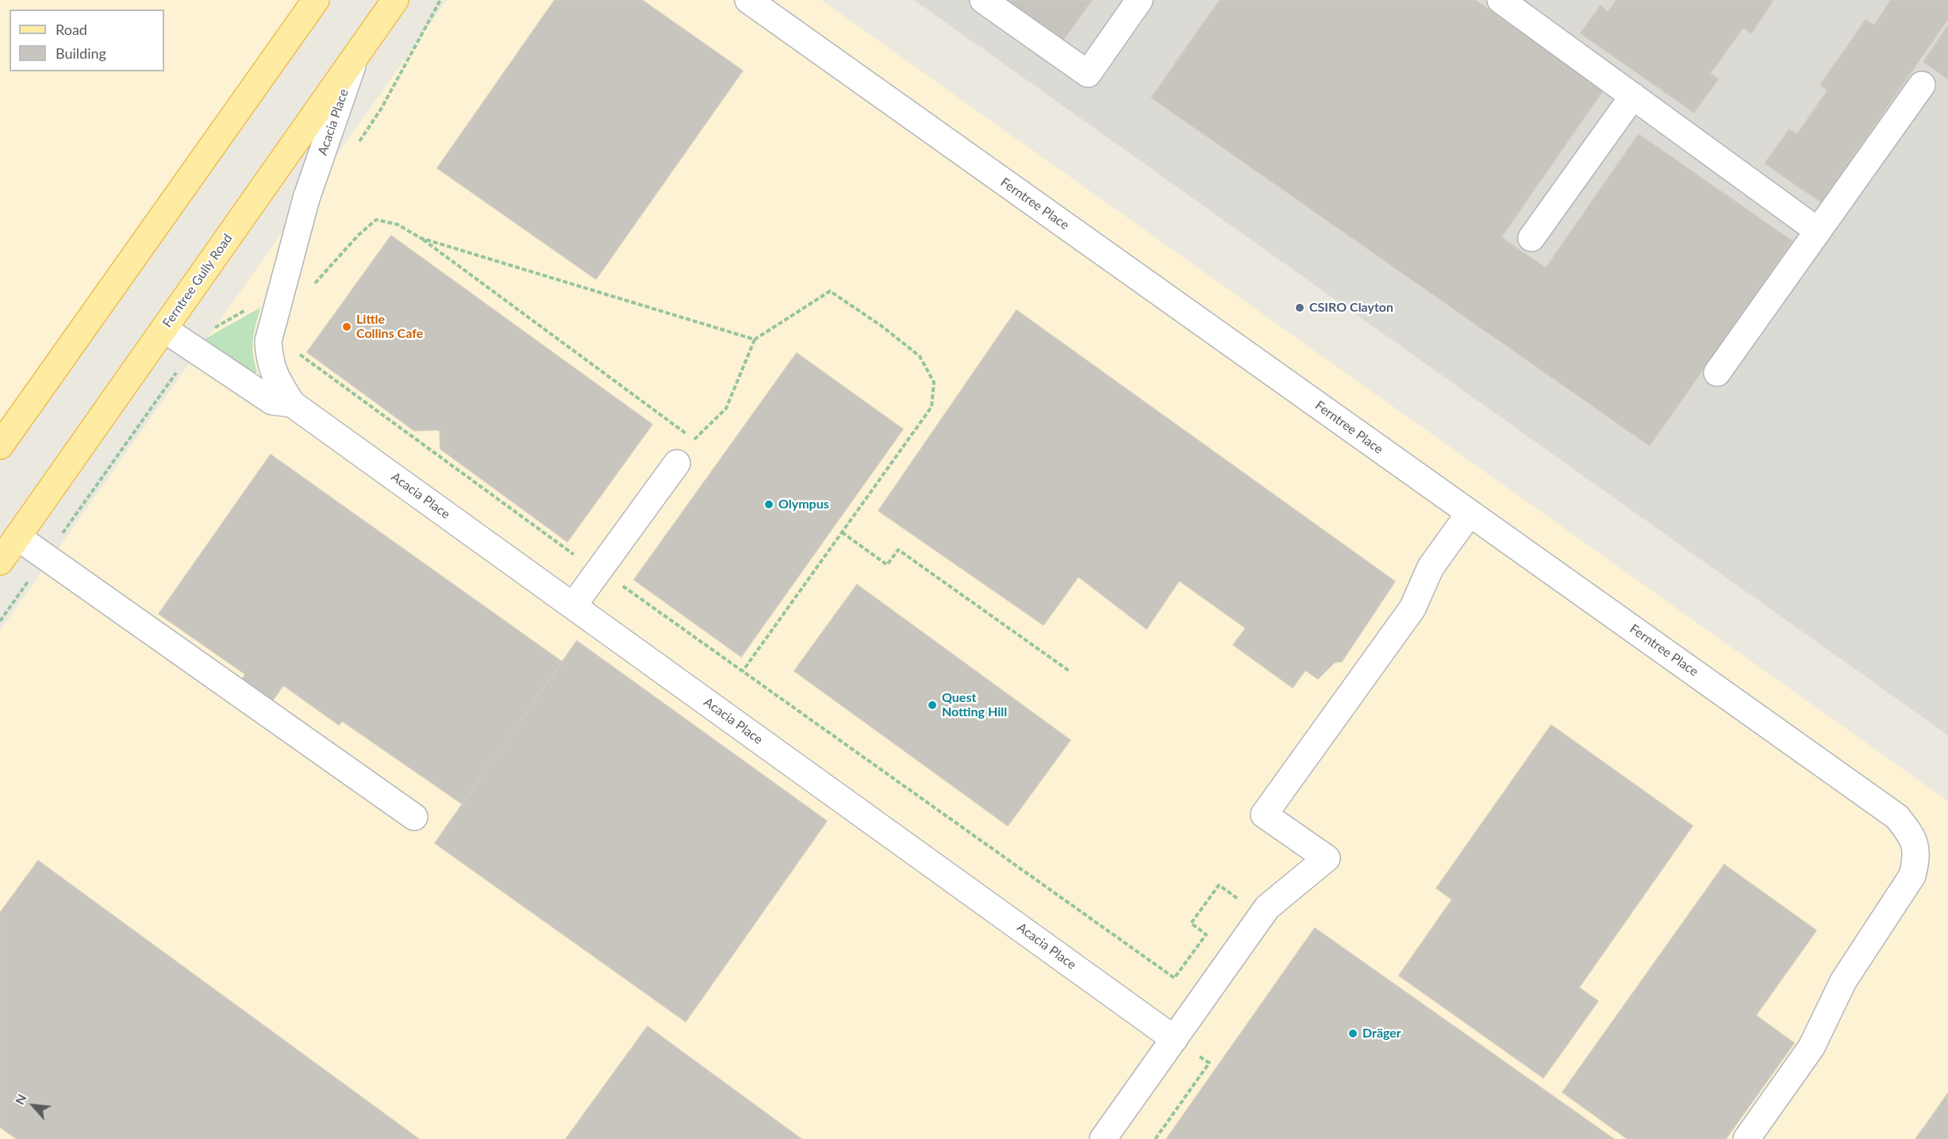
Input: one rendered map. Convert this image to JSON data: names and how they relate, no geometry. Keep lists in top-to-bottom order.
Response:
{
  "streets": {
    "main road": ["Ferntree Gully Road"],
    "street": ["Acacia Place", "Ferntree Place"]
  },
  "crossings": [
    ["Acacia Place", "Ferntree Gully Road"]
  ],
  "places": [
    "CSIRO Clayton",
    "Little Collins Cafe",
    "Olympus",
    "Quest Notting Hill",
    "Dräger"
  ],
  "legend": ["Road", "Building"],
  "north": "top left"
}
